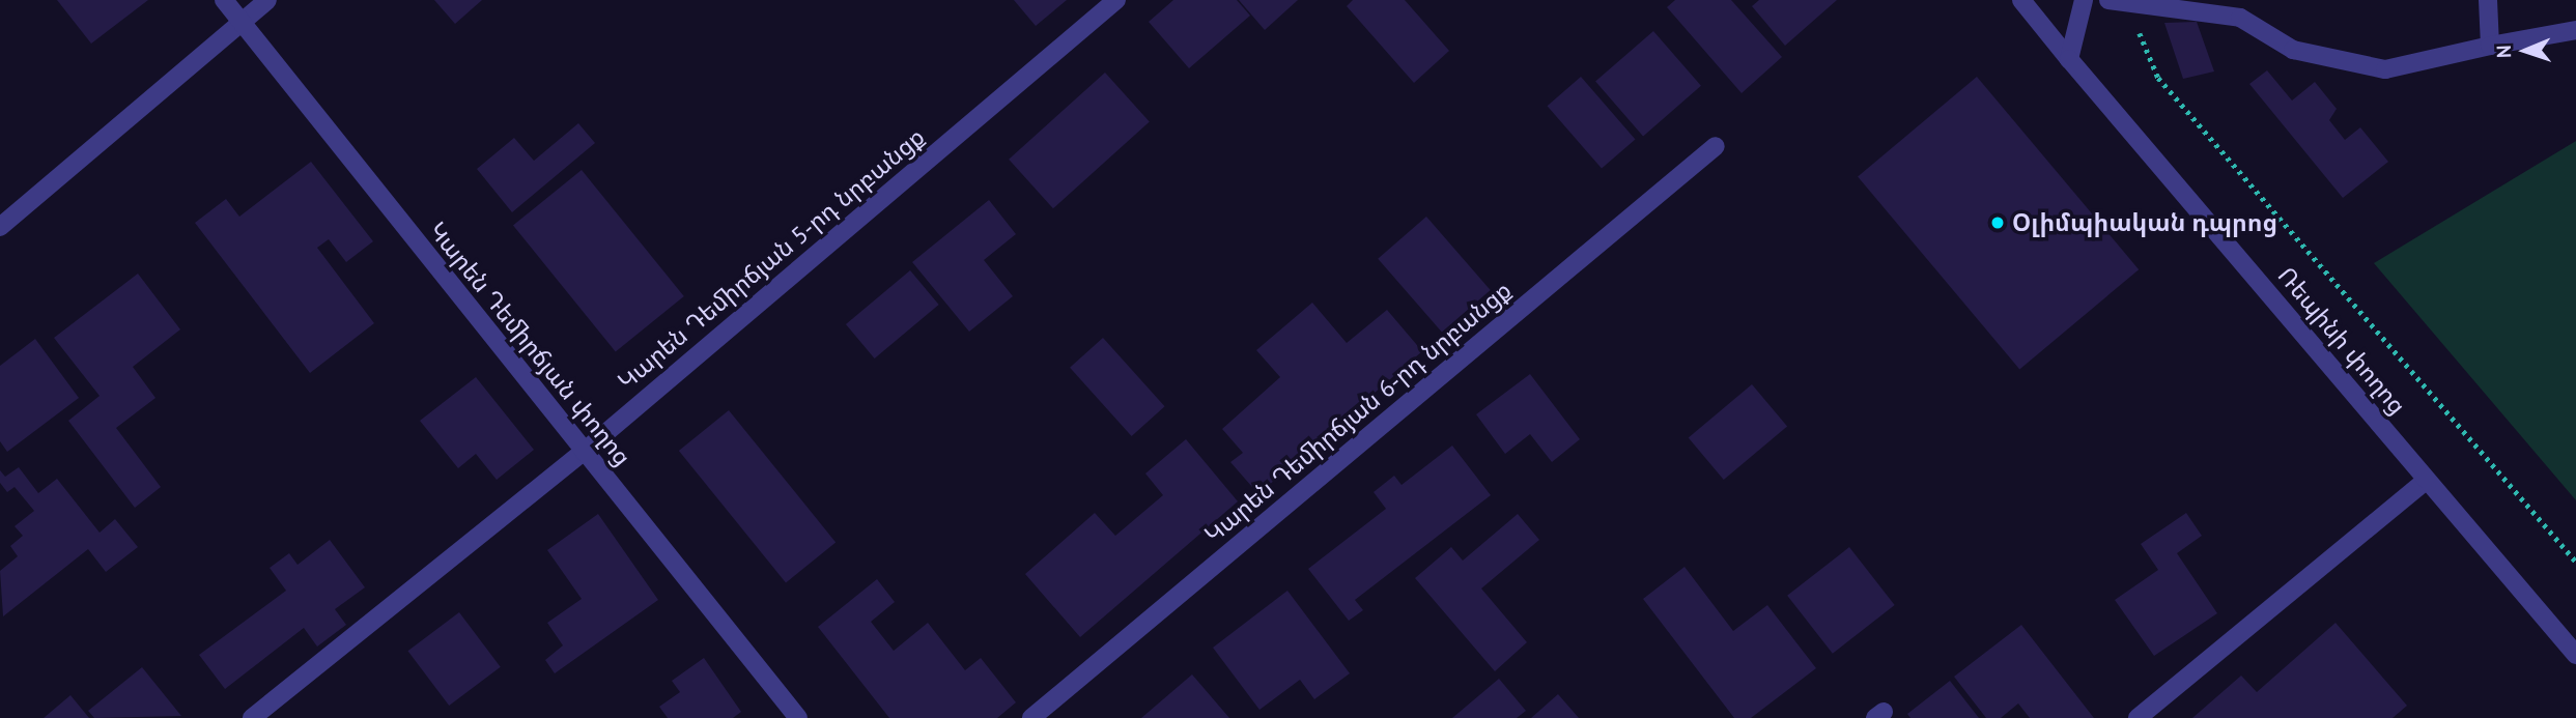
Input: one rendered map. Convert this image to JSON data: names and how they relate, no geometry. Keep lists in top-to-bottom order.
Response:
{
  "streets": {
    "street": [
      "Կարեն Դեմիրճյան 5-րդ նրբանցք",
      "Ռեպինի փողոց",
      "Կարեն Դեմիրճյան փողոց",
      "Կարեն Դեմիրճյան 6-րդ նրբանցք"
    ]
  },
  "crossings": [
    ["Կարեն Դեմիրճյան 5-րդ նրբանցք", "Կարեն Դեմիրճյան փողոց"]
  ],
  "places": ["Օլիմպիական դպրոց"],
  "north": "left"
}
